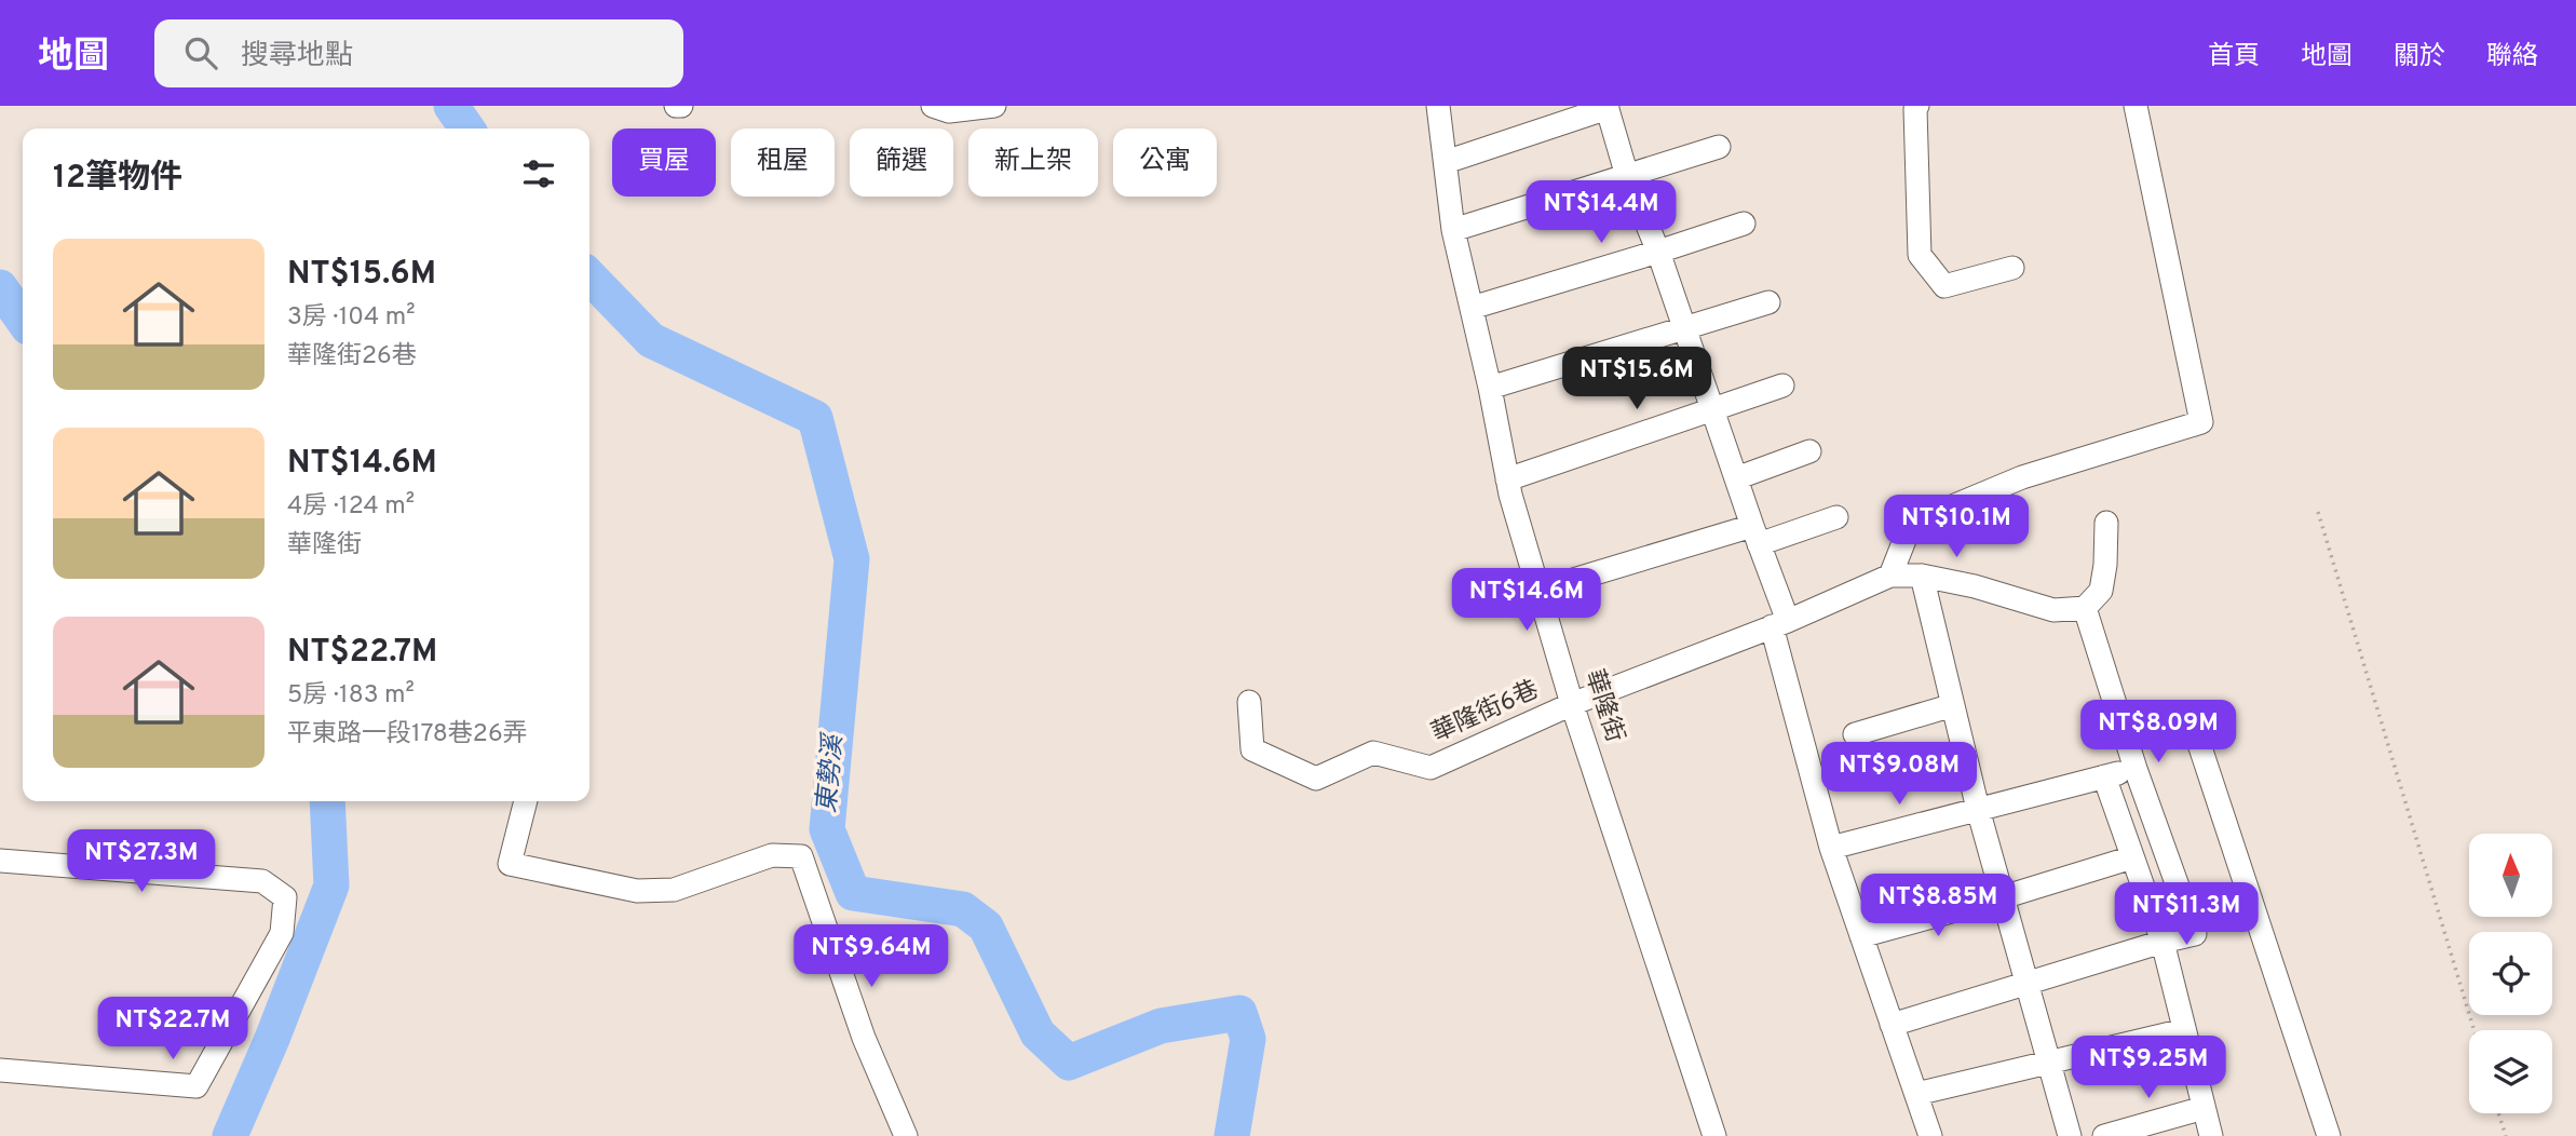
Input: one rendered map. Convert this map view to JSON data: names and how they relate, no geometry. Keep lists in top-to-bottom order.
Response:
{
  "streets": {
    "street": ["華隆街", "華隆街6巷"]
  },
  "crossings": [
    ["華隆街", "華隆街6巷"]
  ],
  "water": ["東勢溪"],
  "north": "top",
  "page": {
    "header": "地圖",
    "search": "搜尋地點",
    "nav": [
      "首頁",
      "地圖",
      "關於",
      "聯絡"
    ],
    "chip": [
      "買屋",
      "租屋",
      "篩選",
      "新上架",
      "公寓"
    ],
    "heading": "12筆物件",
    "price": [
      "NT$14.4M",
      "NT$15.6M",
      "NT$10.1M",
      "NT$14.6M",
      "NT$8.09M",
      "NT$9.08M",
      "NT$27.3M",
      "NT$8.85M",
      "NT$11.3M",
      "NT$9.64M",
      "NT$22.7M",
      "NT$9.25M"
    ],
    "list": [
      {
        "name": "NT$15.6M",
        "note": "3房 · 104 m² · 華隆街26巷"
      },
      {
        "name": "NT$14.6M",
        "note": "4房 · 124 m² · 華隆街"
      },
      {
        "name": "NT$22.7M",
        "note": "5房 · 183 m² · 平東路一段178巷26弄"
      }
    ]
  }
}
